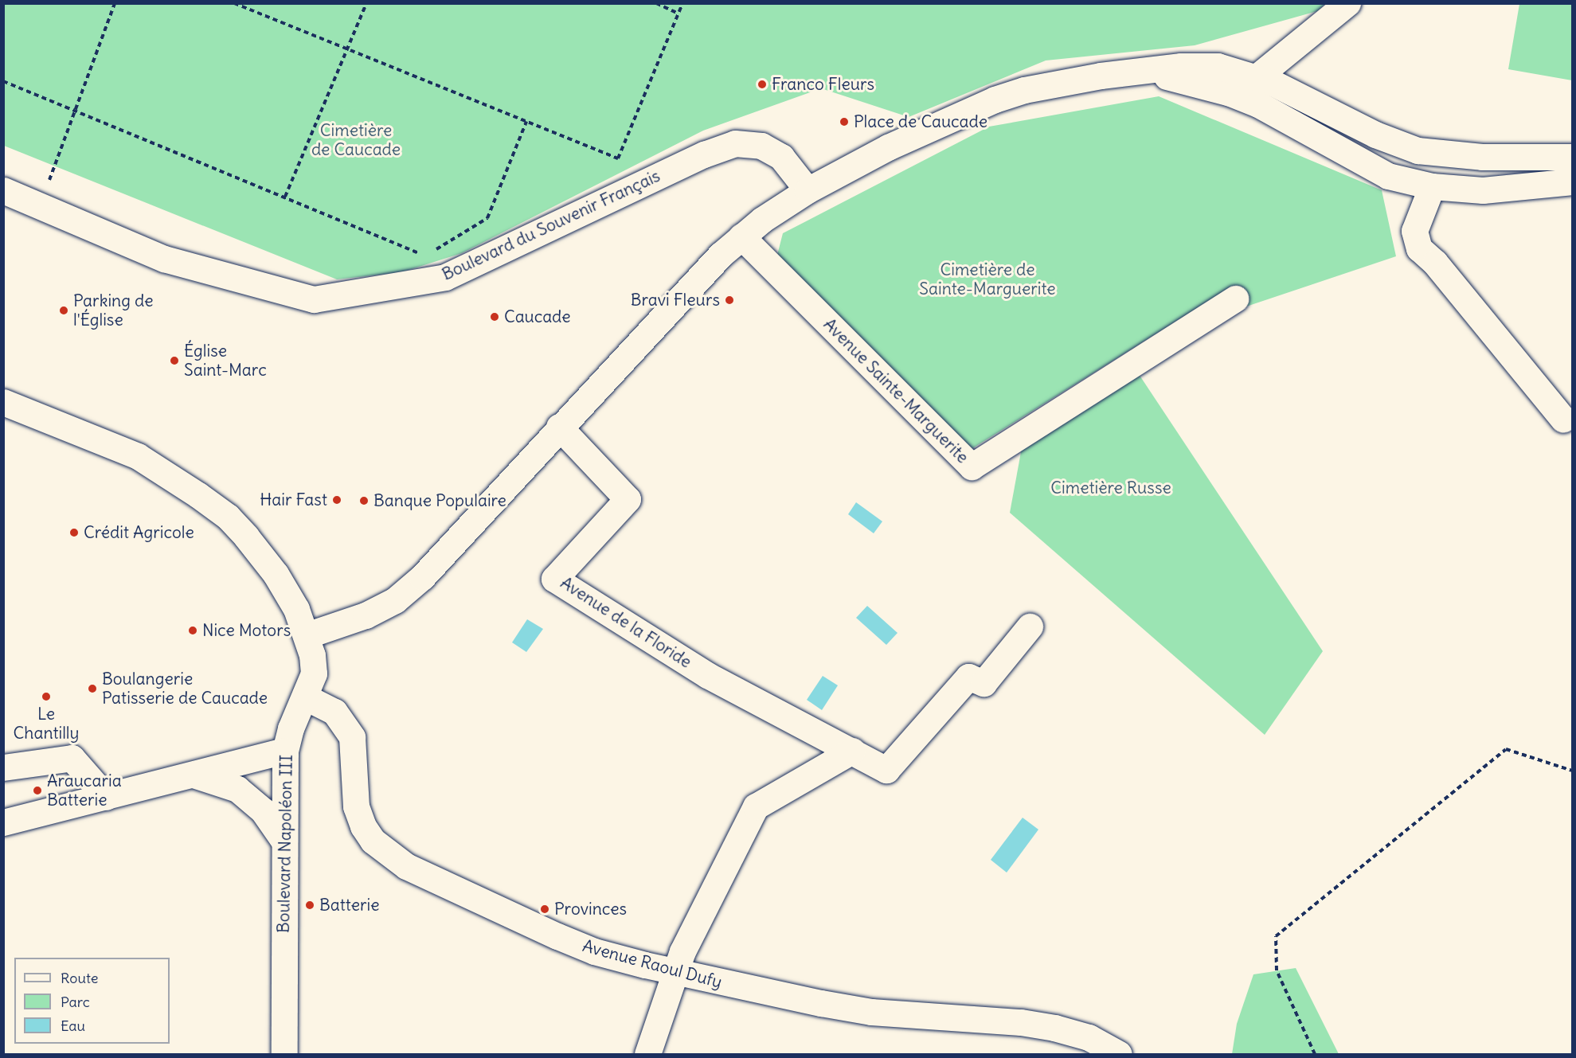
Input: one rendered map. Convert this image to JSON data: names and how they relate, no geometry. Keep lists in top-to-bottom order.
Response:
{
  "streets": {
    "street": [
      "Boulevard du Souvenir Français",
      "Avenue Sainte-Marguerite",
      "Avenue de la Floride",
      "Boulevard Napoléon III",
      "Avenue Raoul Dufy"
    ]
  },
  "crossings": [
    ["Boulevard Napoléon III", "Avenue Raoul Dufy"]
  ],
  "parks": ["Cimetière de Caucade", "Cimetière de Sainte-Marguerite", "Cimetière Russe"],
  "places": [
    "Franco Fleurs",
    "Place de Caucade",
    "Bravi Fleurs",
    "Parking de l'Église",
    "Caucade",
    "Église Saint-Marc",
    "Hair Fast",
    "Banque Populaire",
    "Crédit Agricole",
    "Nice Motors",
    "Boulangerie Patisserie de Caucade",
    "Le Chantilly",
    "Araucaria Batterie",
    "Batterie",
    "Provinces"
  ],
  "legend": ["Route", "Parc", "Eau"]
}
